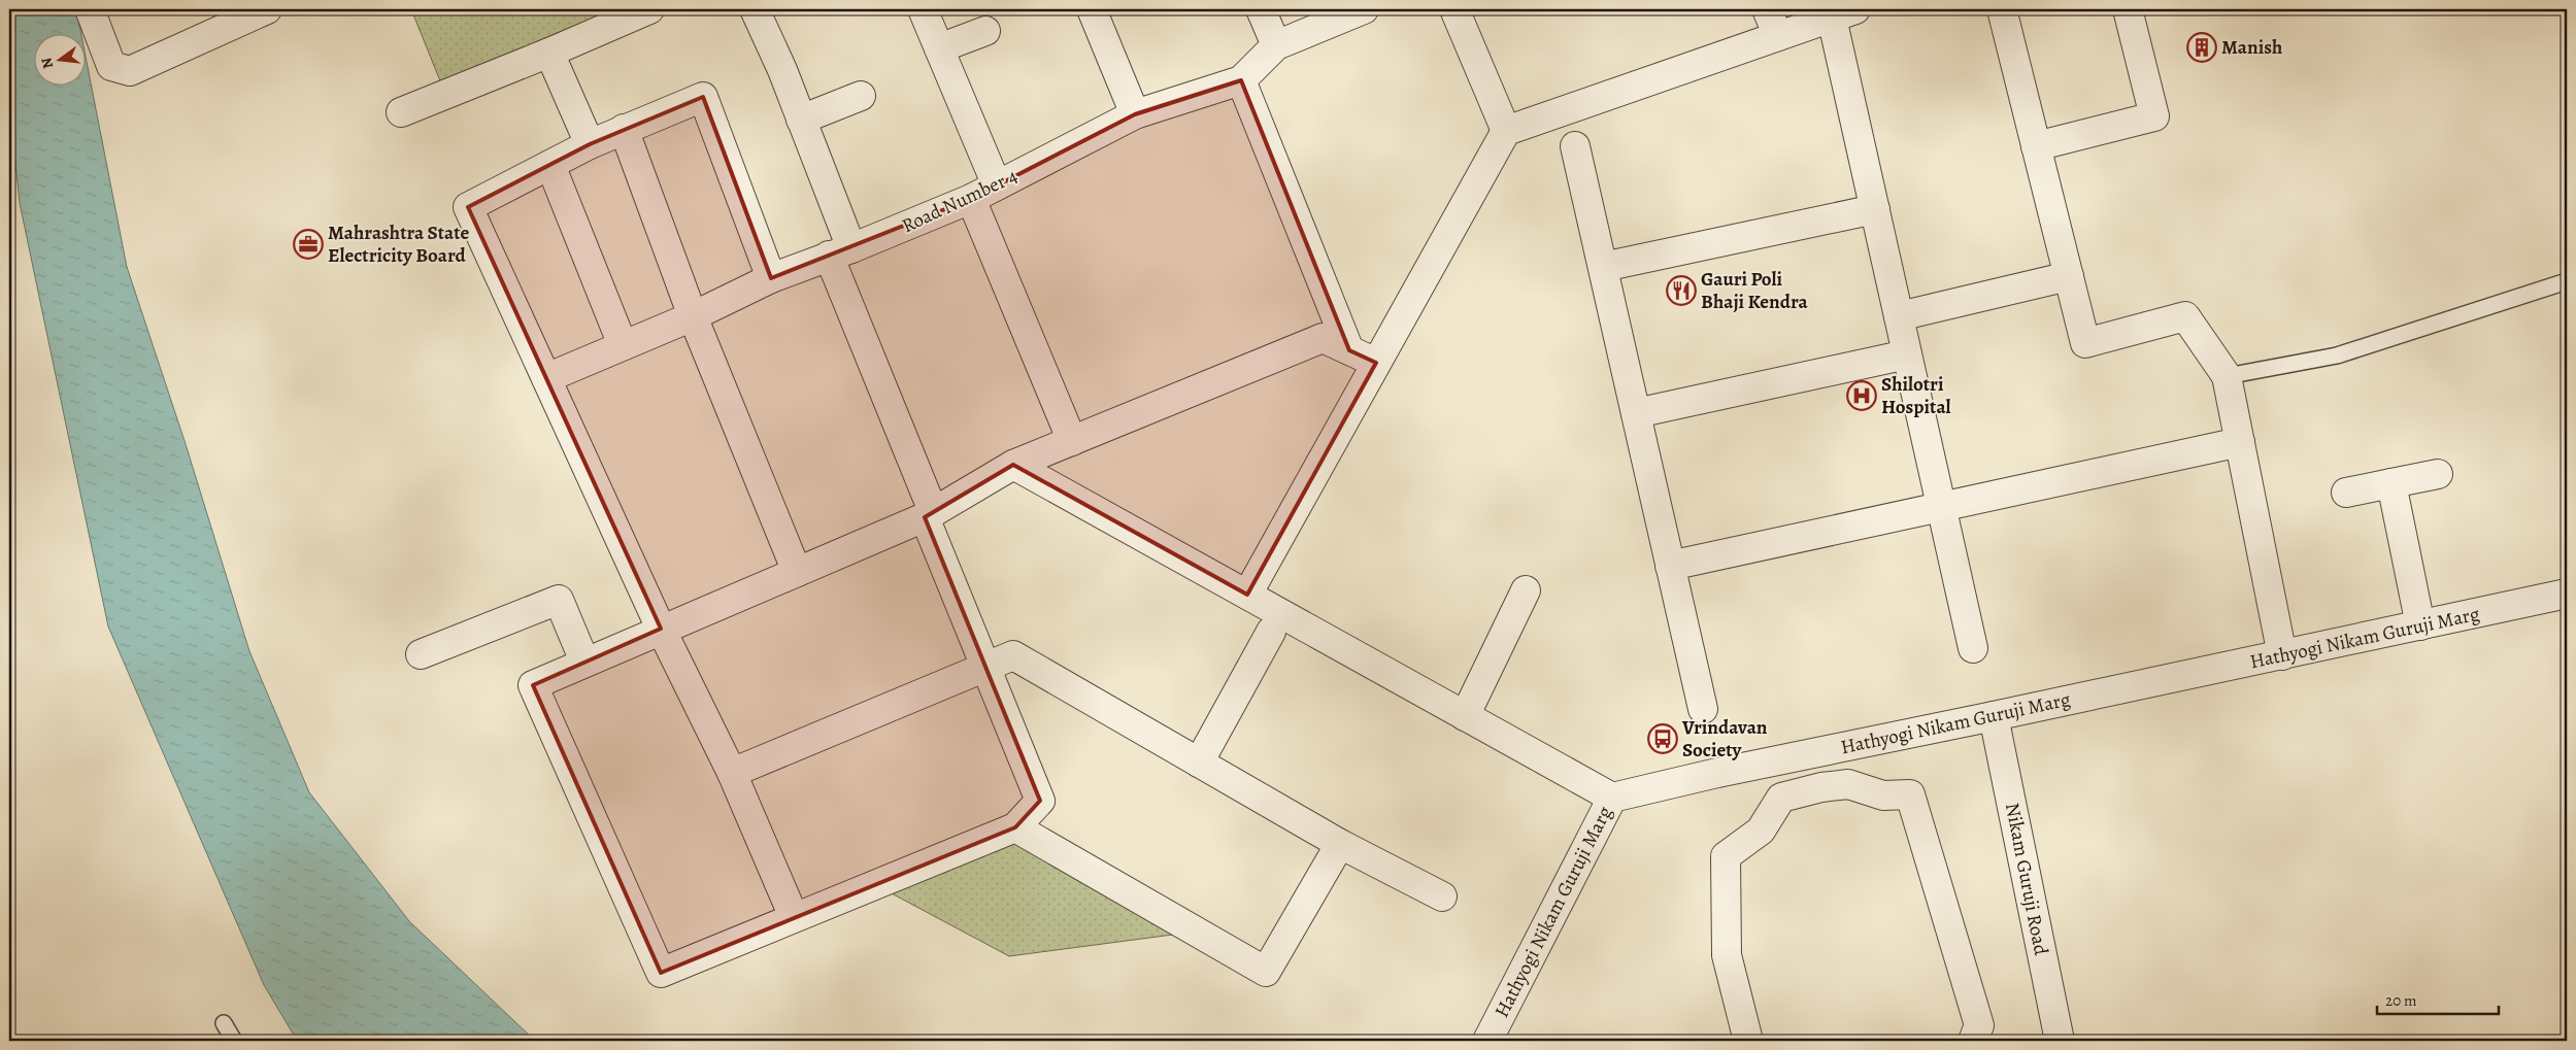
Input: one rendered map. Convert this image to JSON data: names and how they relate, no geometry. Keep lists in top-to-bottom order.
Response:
{
  "streets": {
    "street": ["Road Number 4", "Hathyogi Nikam Guruji Marg", "Nikam Guruji Road"]
  },
  "crossings": [
    ["Hathyogi Nikam Guruji Marg", "Nikam Guruji Road"]
  ],
  "places": {
    "building": ["Manish"],
    "office": ["Mahrashtra State Electricity Board"],
    "restaurant": ["Gauri Poli Bhaji Kendra"],
    "hospital": ["Shilotri Hospital"],
    "bus stop": ["Vrindavan Society"]
  },
  "scale_bar": "20 m",
  "north": "left"
}
